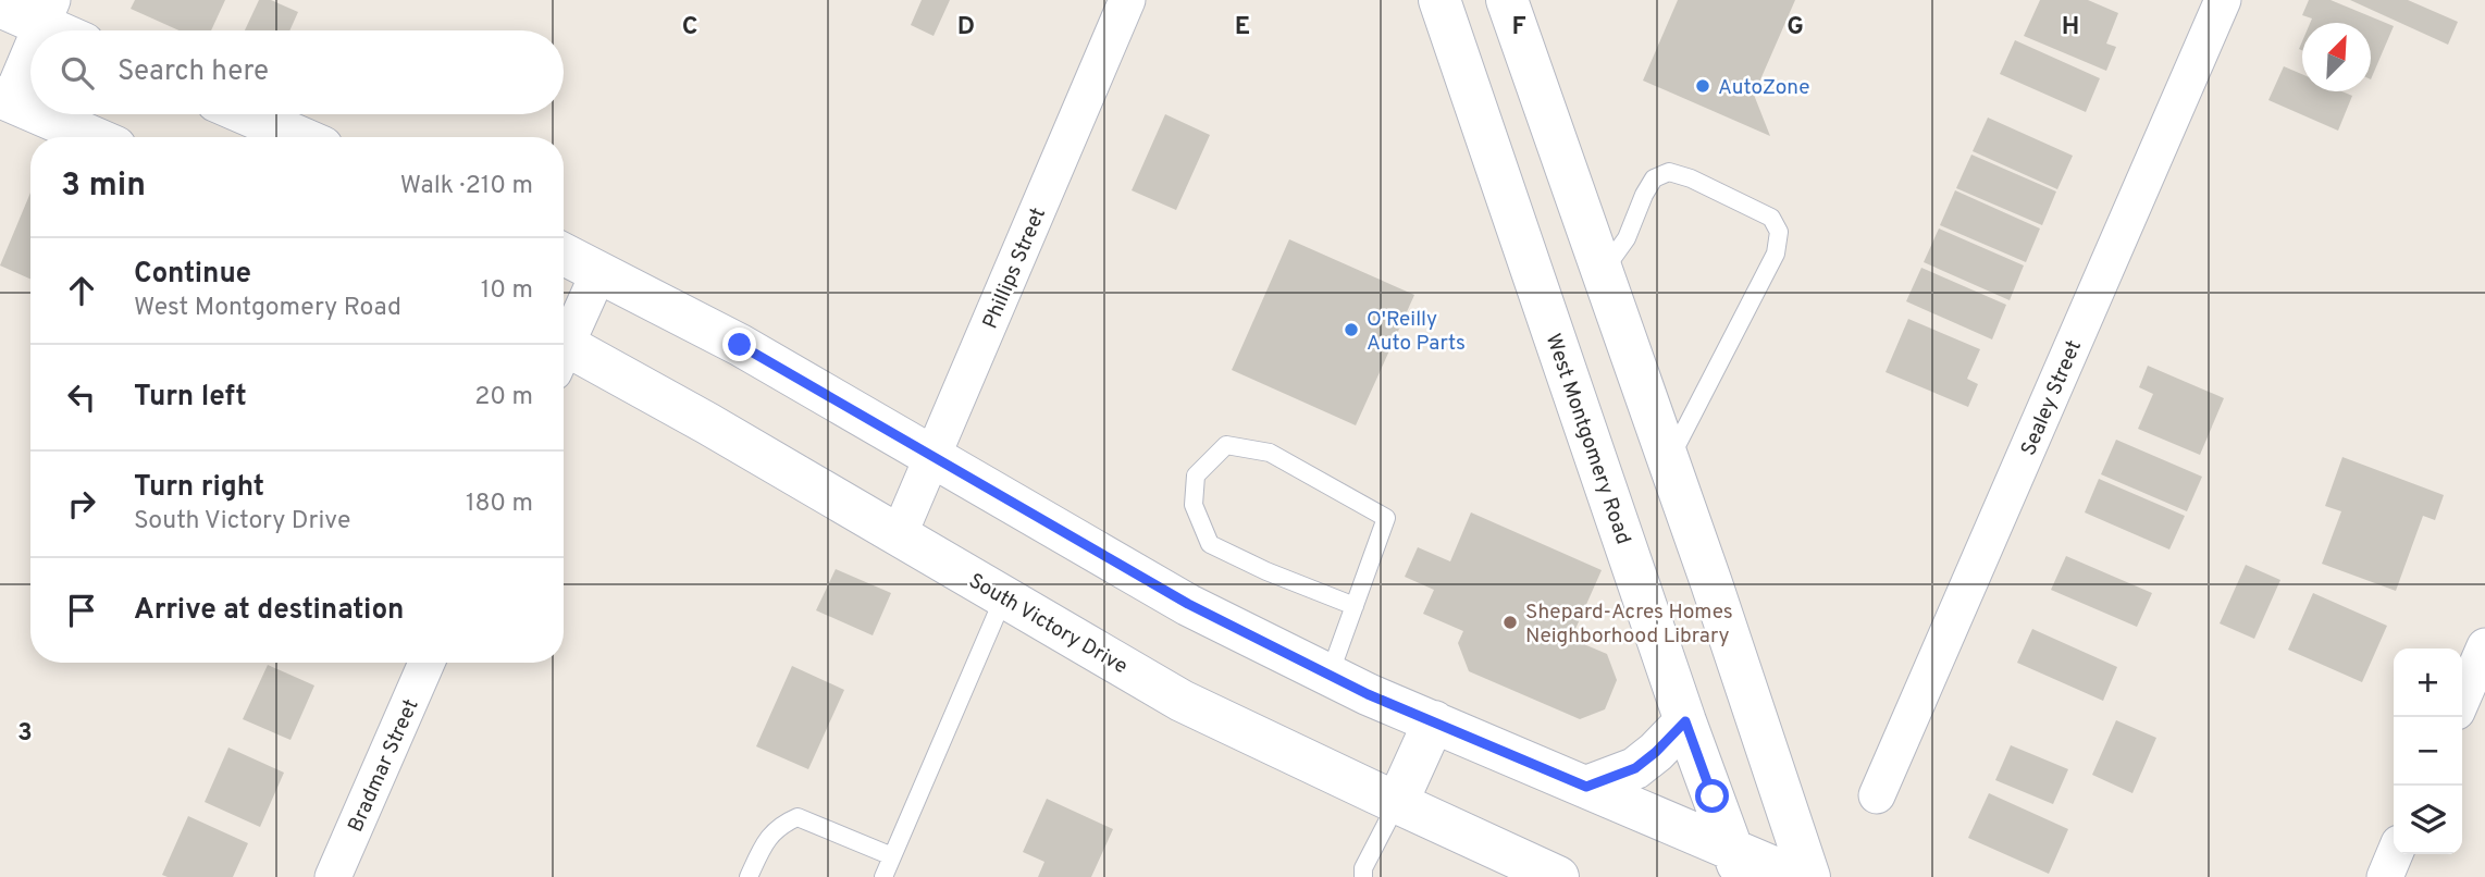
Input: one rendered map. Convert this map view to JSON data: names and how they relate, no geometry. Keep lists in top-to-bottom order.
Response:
{
  "streets": {
    "main road": ["West Montgomery Road", "South Victory Drive"],
    "street": ["Phillips Street", "Sealey Street", "Bradmar Street"]
  },
  "crossings": [
    ["Phillips Street", "South Victory Drive"]
  ],
  "places": ["AutoZone", "O'Reilly Auto Parts", "Shepard-Acres Homes Neighborhood Library"],
  "north": "top right",
  "page": {
    "search": "Search here",
    "heading": ["3 min", "Walk · 210 m"],
    "list": [
      ["Continue", "West Montgomery Road", "10 m"],
      ["Turn left", "20 m"],
      ["Turn right", "South Victory Drive", "180 m"],
      "Arrive at destination"
    ],
    "map_buttons": ["+", "−"]
  },
  "grid": {
    "columns": [
      "C",
      "D",
      "E",
      "F",
      "G",
      "H"
    ],
    "rows": ["3"]
  }
}
